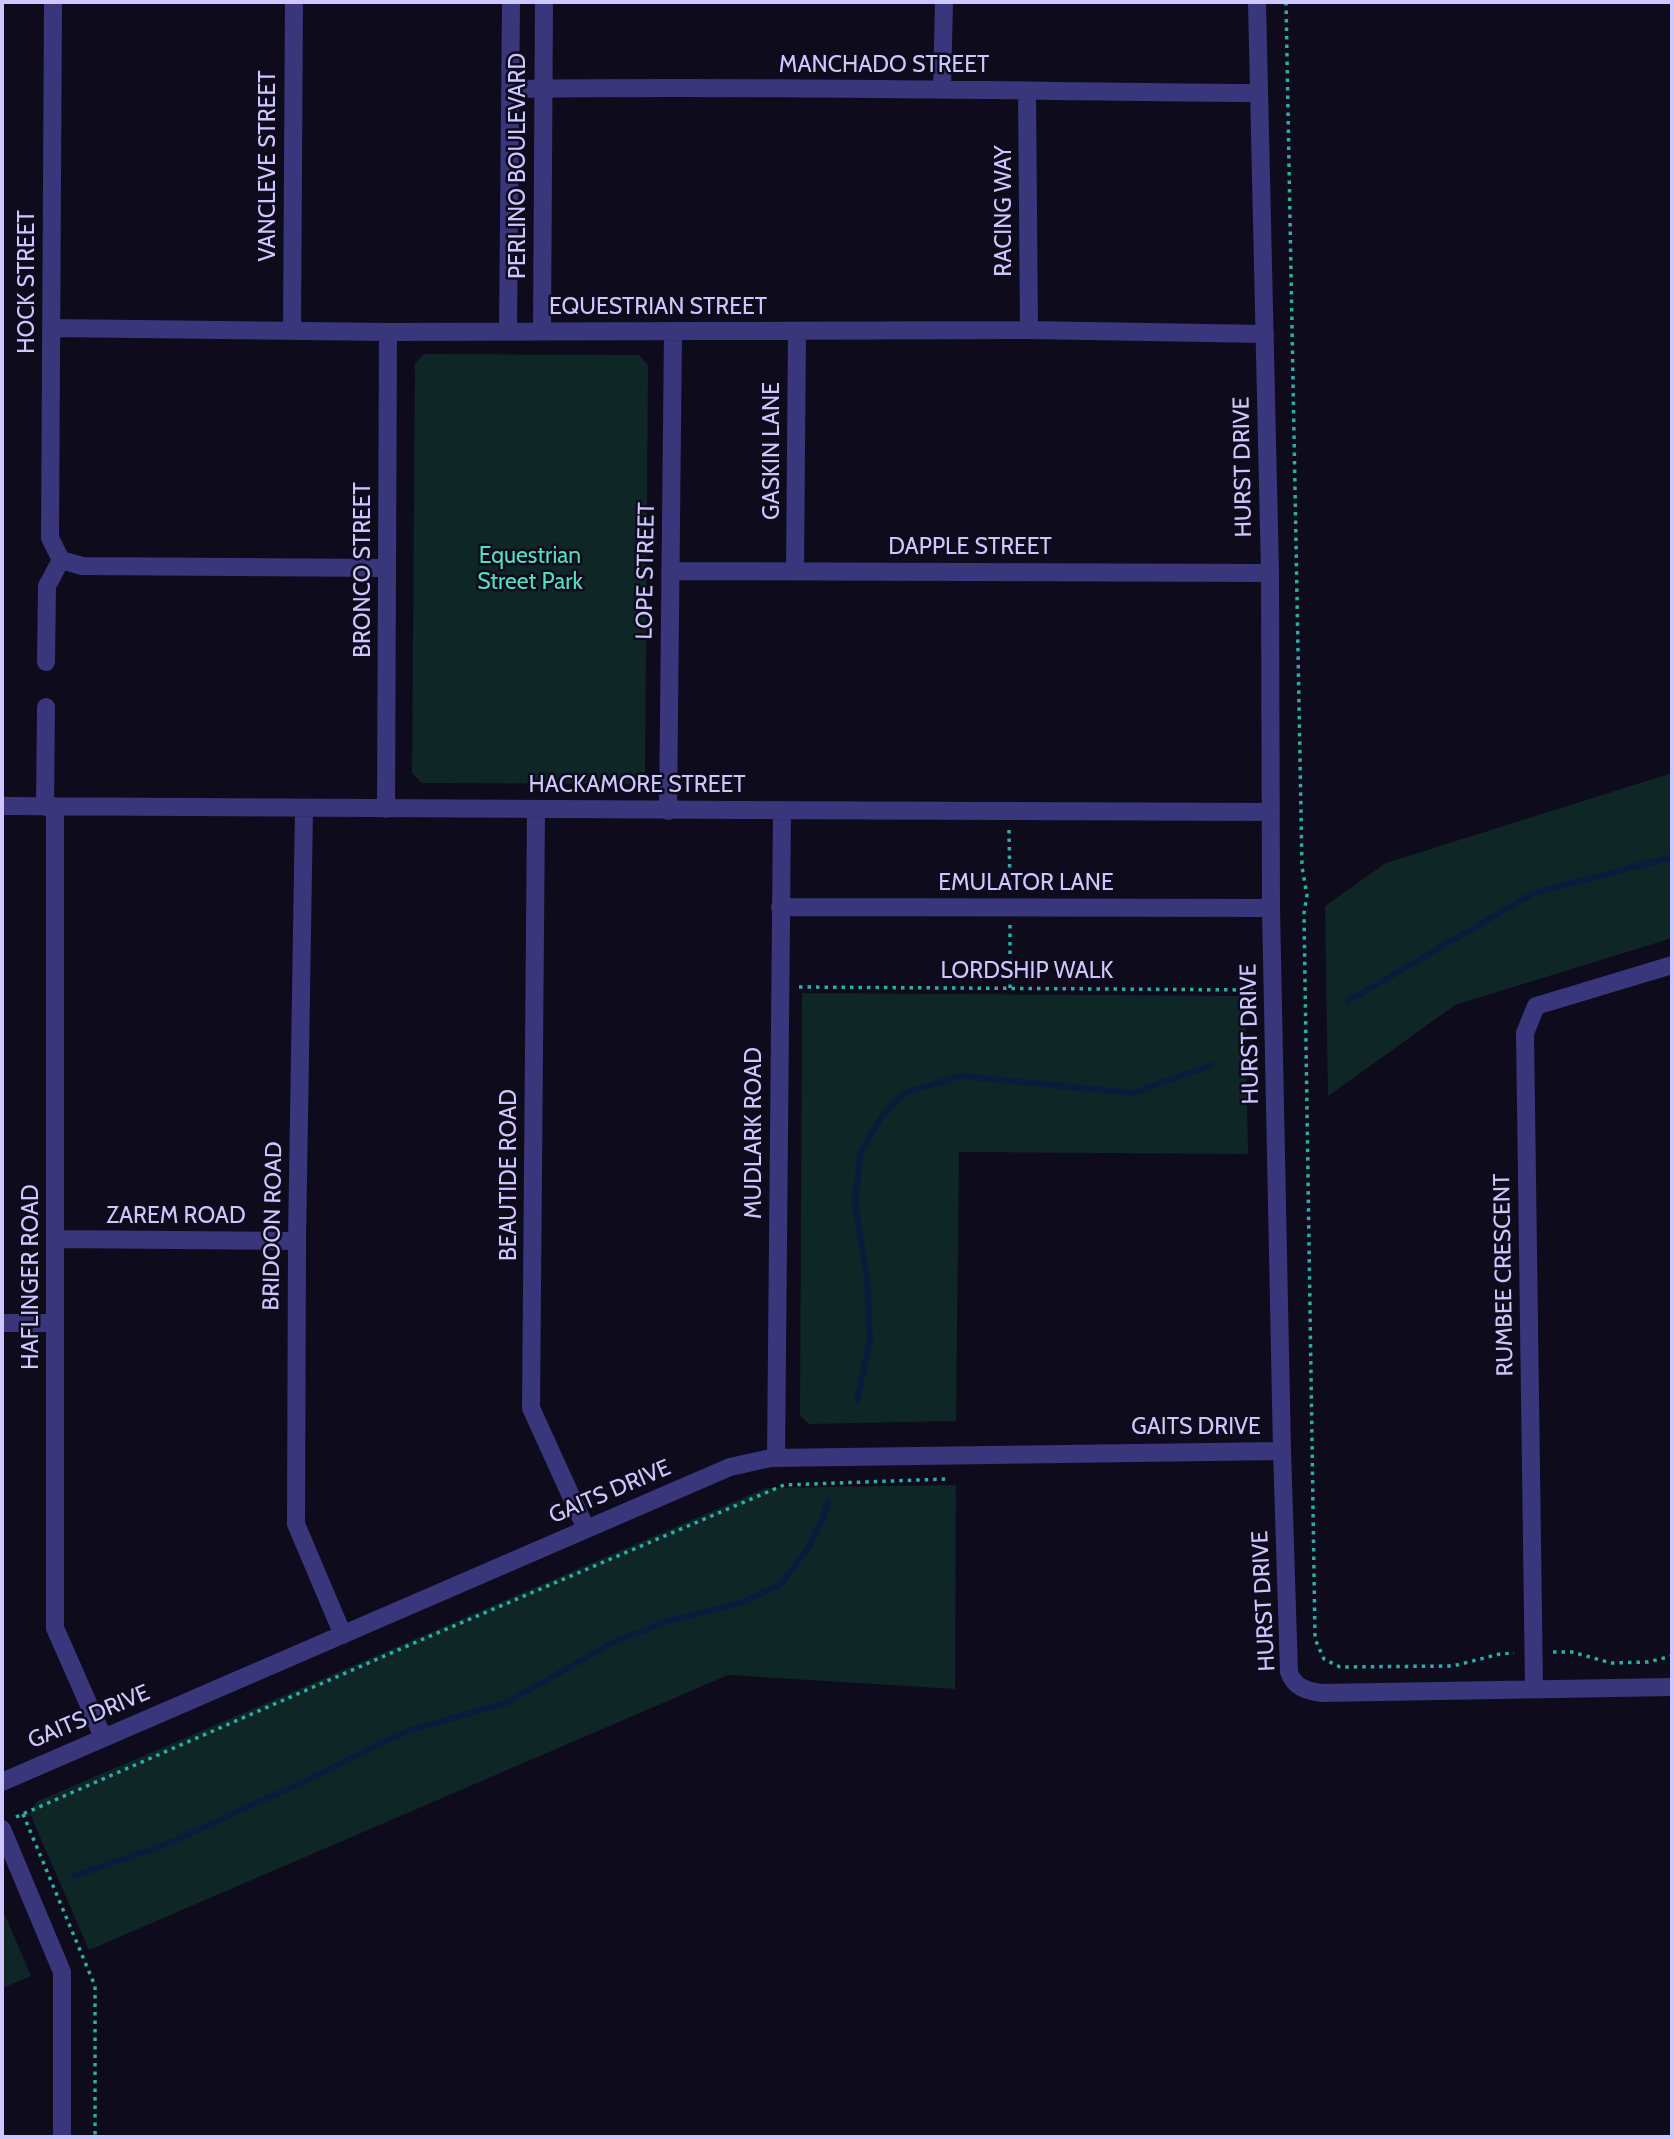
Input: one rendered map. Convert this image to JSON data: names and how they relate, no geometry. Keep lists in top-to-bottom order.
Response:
{
  "streets": {
    "street": [
      "MANCHADO STREET",
      "VANCLEVE STREET",
      "PERLINO BOULEVARD",
      "RACING WAY",
      "HOCK STREET",
      "EQUESTRIAN STREET",
      "GASKIN LANE",
      "HURST DRIVE",
      "DAPPLE STREET",
      "BRONCO STREET",
      "LOPE STREET",
      "HACKAMORE STREET",
      "EMULATOR LANE",
      "MUDLARK ROAD",
      "BEAUTIDE ROAD",
      "ZAREM ROAD",
      "BRIDOON ROAD",
      "RUMBEE CRESCENT",
      "HAFLINGER ROAD",
      "GAITS DRIVE"
    ],
    "path": ["LORDSHIP WALK"]
  },
  "crossings": [
    ["MANCHADO STREET", "PERLINO BOULEVARD"],
    ["MANCHADO STREET", "RACING WAY"],
    ["MANCHADO STREET", "HURST DRIVE"],
    ["VANCLEVE STREET", "EQUESTRIAN STREET"],
    ["PERLINO BOULEVARD", "EQUESTRIAN STREET"],
    ["RACING WAY", "EQUESTRIAN STREET"],
    ["HOCK STREET", "EQUESTRIAN STREET"],
    ["EQUESTRIAN STREET", "GASKIN LANE"],
    ["EQUESTRIAN STREET", "HURST DRIVE"],
    ["EQUESTRIAN STREET", "BRONCO STREET"],
    ["EQUESTRIAN STREET", "LOPE STREET"],
    ["GASKIN LANE", "DAPPLE STREET"],
    ["HURST DRIVE", "DAPPLE STREET"],
    ["HURST DRIVE", "HACKAMORE STREET"],
    ["HURST DRIVE", "EMULATOR LANE"],
    ["HURST DRIVE", "LORDSHIP WALK"],
    ["HURST DRIVE", "RUMBEE CRESCENT"],
    ["HURST DRIVE", "GAITS DRIVE"],
    ["DAPPLE STREET", "LOPE STREET"],
    ["BRONCO STREET", "HACKAMORE STREET"],
    ["LOPE STREET", "HACKAMORE STREET"],
    ["HACKAMORE STREET", "MUDLARK ROAD"],
    ["HACKAMORE STREET", "BEAUTIDE ROAD"],
    ["HACKAMORE STREET", "BRIDOON ROAD"],
    ["HACKAMORE STREET", "HAFLINGER ROAD"],
    ["EMULATOR LANE", "MUDLARK ROAD"],
    ["LORDSHIP WALK", "MUDLARK ROAD"],
    ["MUDLARK ROAD", "GAITS DRIVE"],
    ["BEAUTIDE ROAD", "GAITS DRIVE"],
    ["ZAREM ROAD", "BRIDOON ROAD"],
    ["ZAREM ROAD", "HAFLINGER ROAD"],
    ["BRIDOON ROAD", "GAITS DRIVE"],
    ["HAFLINGER ROAD", "GAITS DRIVE"]
  ],
  "parks": ["Equestrian Street Park"]
}
